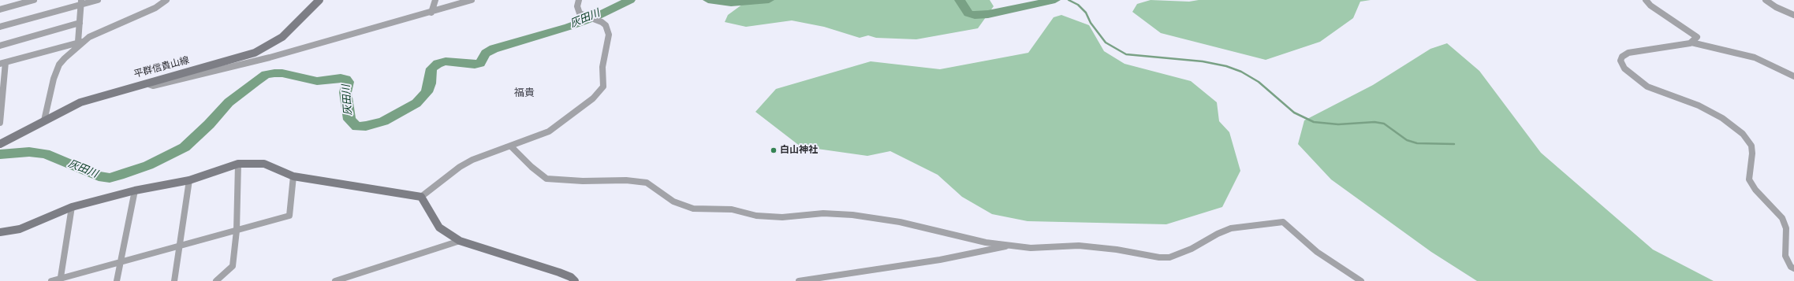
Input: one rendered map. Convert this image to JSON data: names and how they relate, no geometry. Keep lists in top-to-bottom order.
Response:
{
  "streets": {
    "street": ["平群信貴山線"]
  },
  "districts": ["福貴"],
  "water": ["灰田川"],
  "places": ["白山神社"]
}
